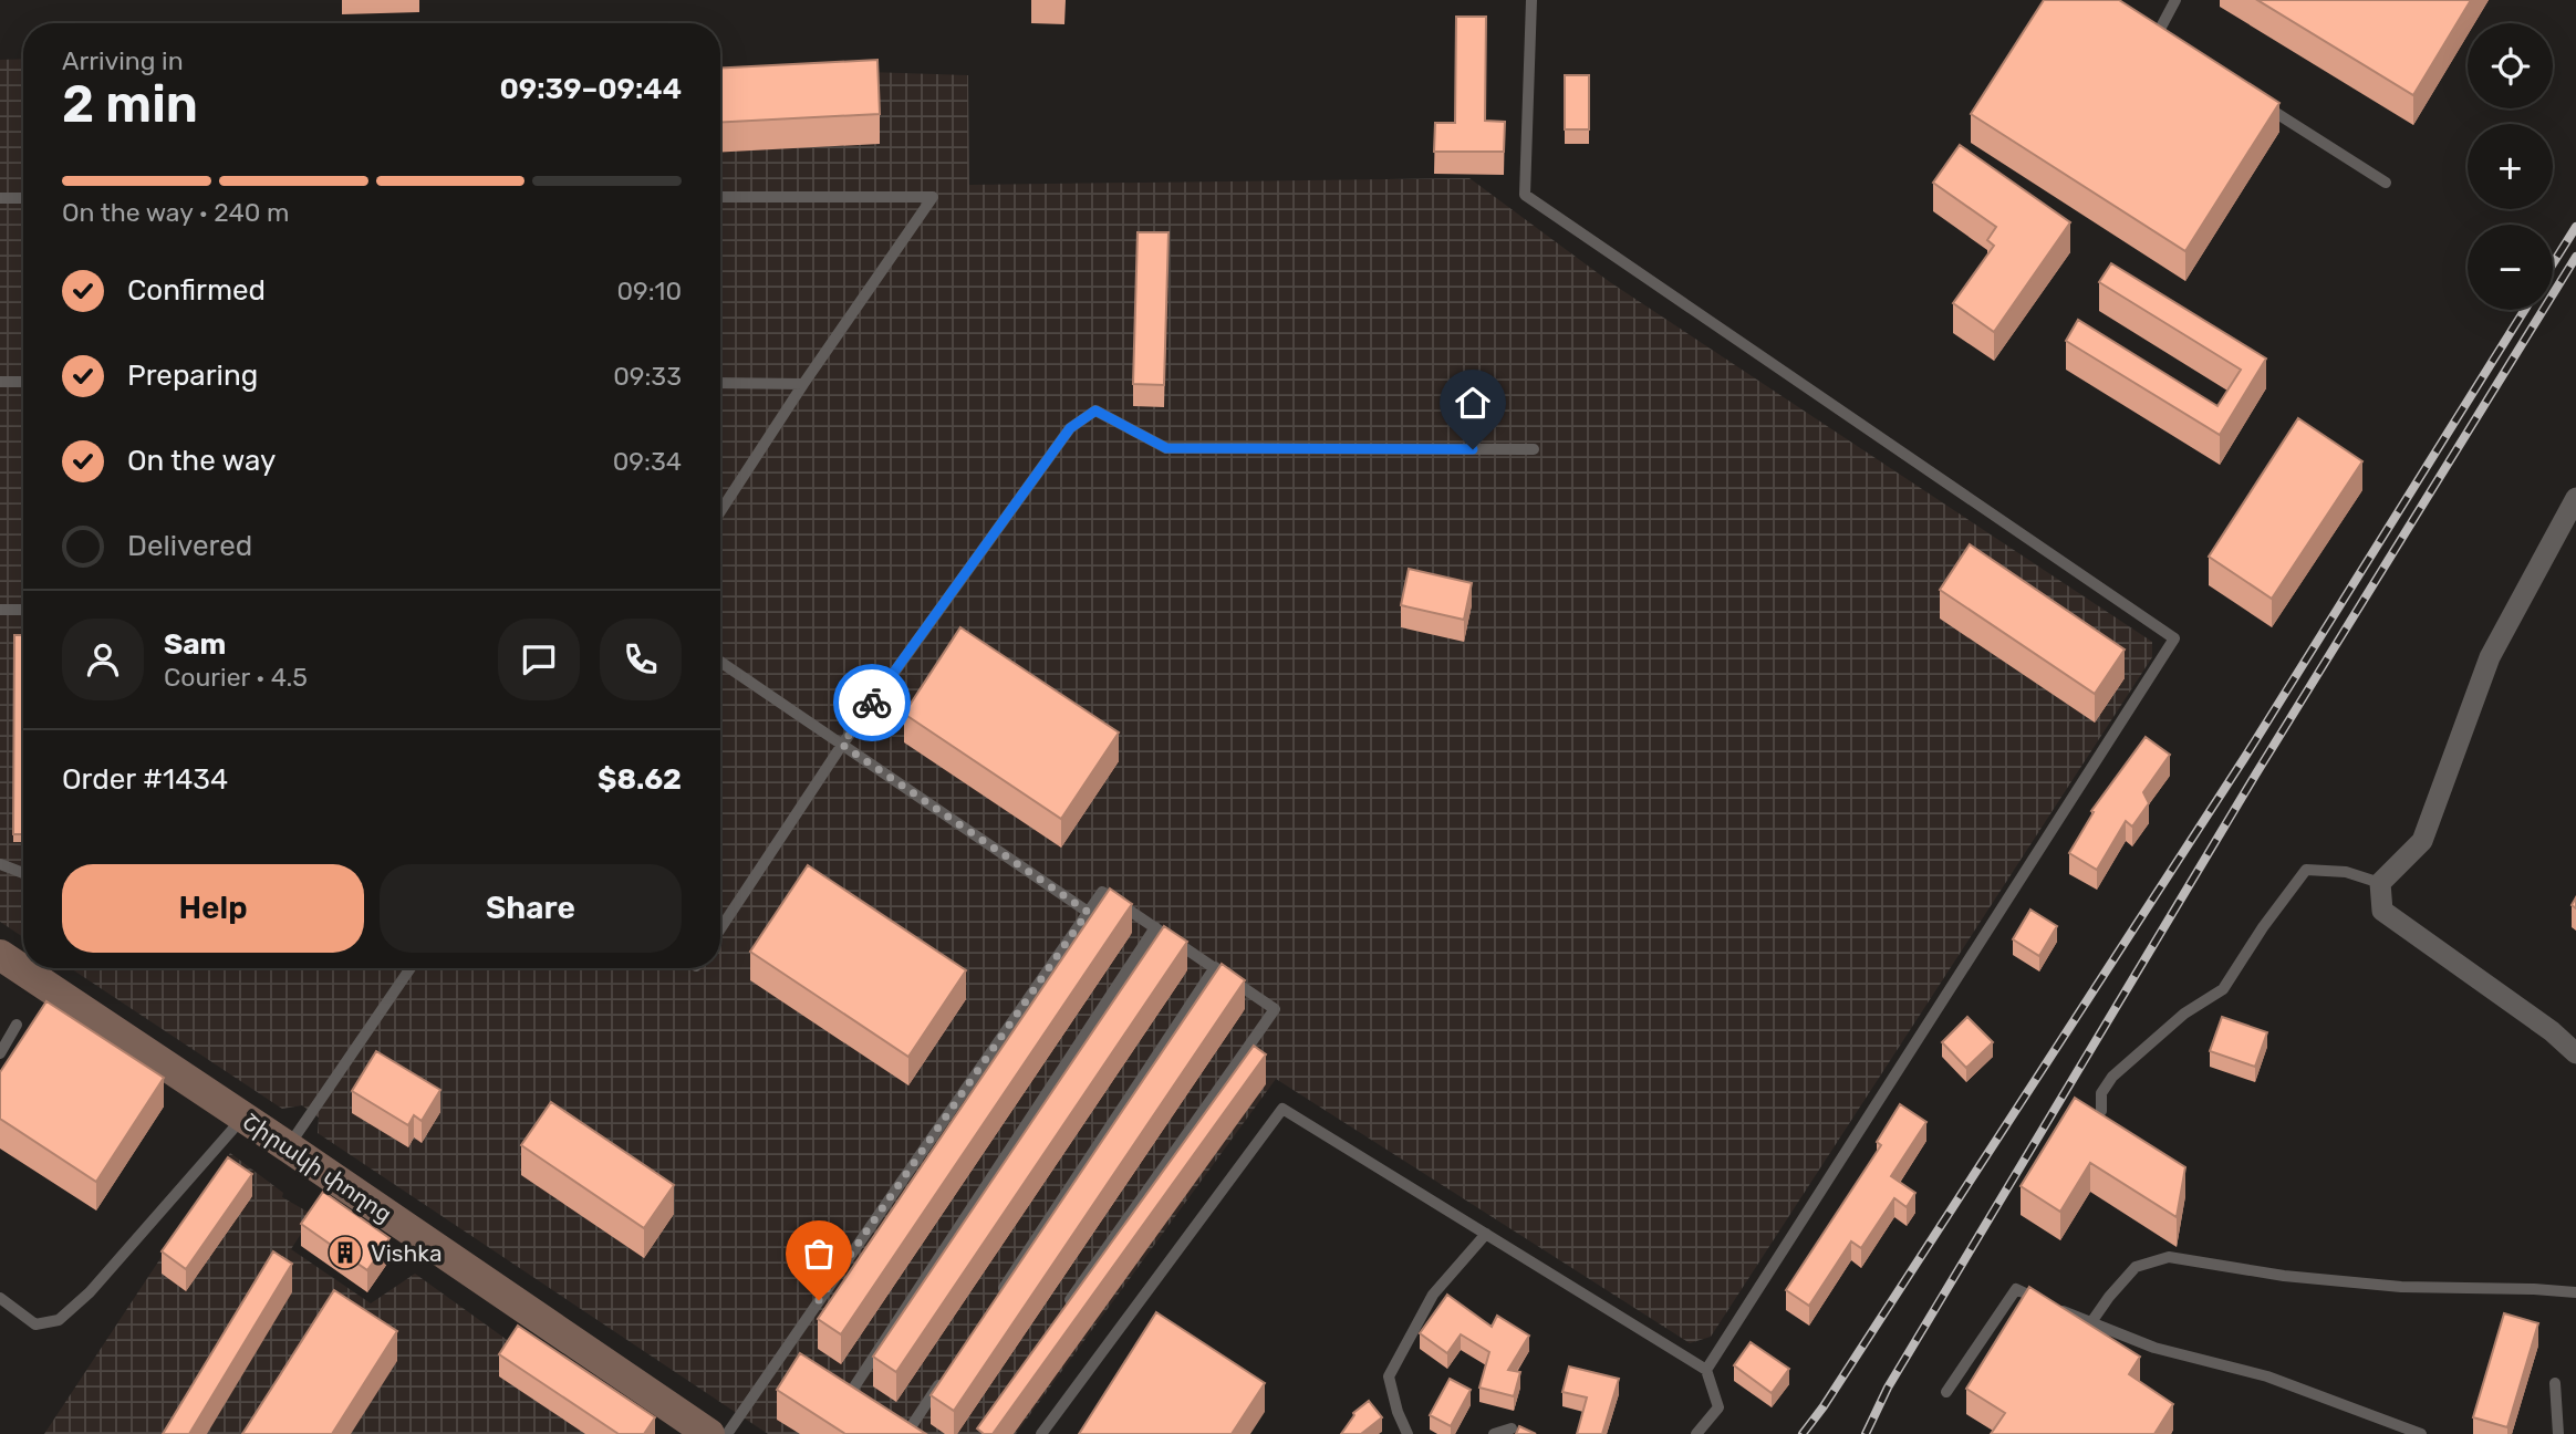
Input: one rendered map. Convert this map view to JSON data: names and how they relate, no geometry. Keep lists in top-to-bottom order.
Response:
{
  "streets": {
    "main road": ["Շիրակի փողոց"]
  },
  "places": {
    "building": ["Vishka"]
  },
  "page": {
    "map_buttons": ["+", "−"],
    "heading": ["2 min", "Arriving in", "09:39–09:44"],
    "panel": [
      "Sam",
      "Courier · 4.5",
      "Order #1434",
      "$8.62"
    ],
    "bar": "On the way · 240 m",
    "list": [
      ["Confirmed", "09:10"],
      ["Preparing", "09:33"],
      ["On the way", "09:34"],
      "Delivered"
    ],
    "buttons": ["Help", "Share"]
  }
}
